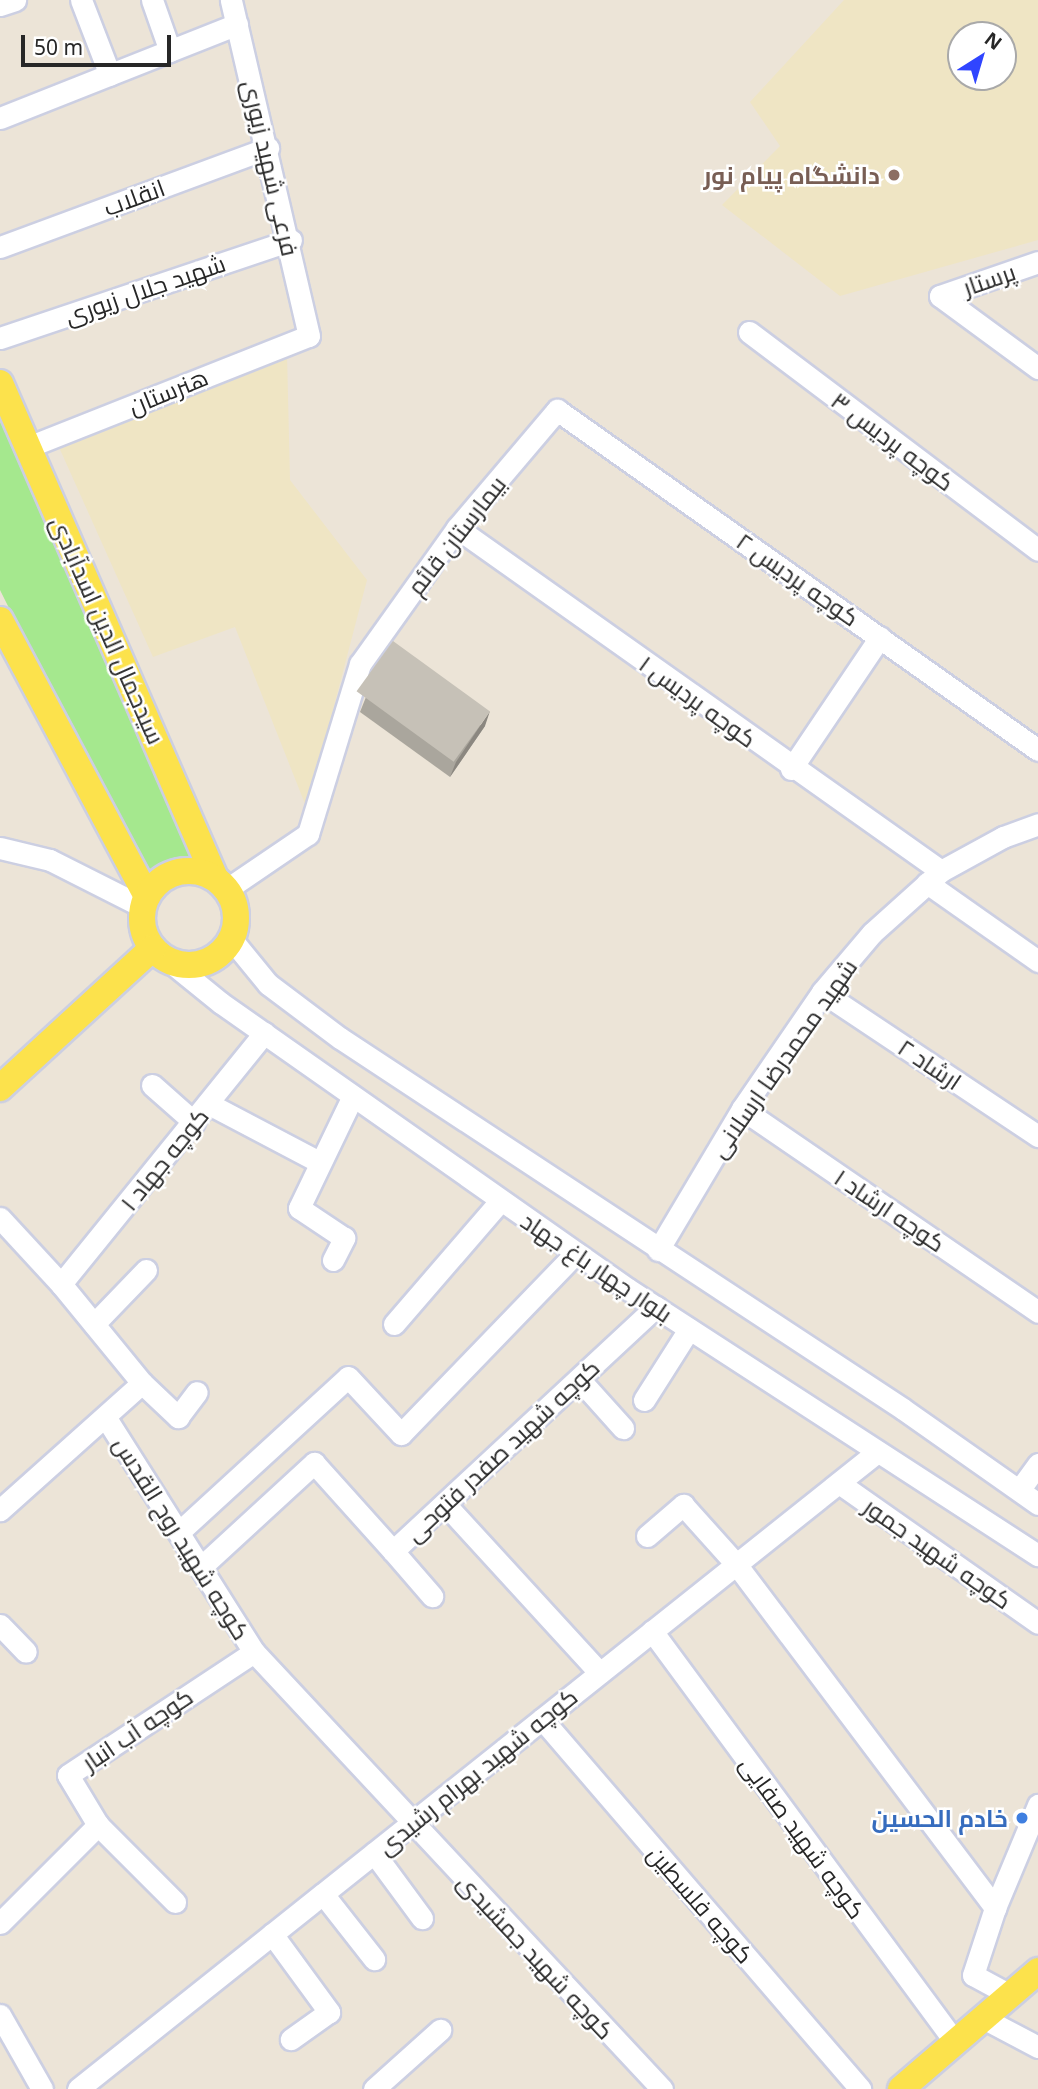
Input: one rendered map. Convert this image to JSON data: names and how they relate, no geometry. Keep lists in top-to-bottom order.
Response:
{
  "streets": {
    "main road": ["سیدجمال الدین اسدآبادی"],
    "street": [
      "فرعی شهید زیوری",
      "انقلاب",
      "پرستار",
      "شهید جلال زیوری",
      "هنرستان",
      "کوچه پردیس ۳",
      "بیمارستان قائم",
      "کوچه پردیس ۲",
      "کوچه پردیس ۱",
      "شهید محمدرضا ارسلانی",
      "ارشاد ۲",
      "کوچه جهاد ۱",
      "کوچه ارشاد ۱",
      "بلوار چهار باغ جهاد",
      "کوچه شهید صفدر فتوحی",
      "کوچه شهید روح القدس",
      "کوچه شهید جمور",
      "کوچه آب انبار",
      "کوچه شهید بهرام رشیدی",
      "کوچه شهید صفایی",
      "کوچه فلسطین",
      "کوچه شهید جمشیدی"
    ]
  },
  "crossings": [
    ["فرعی شهید زیوری", "انقلاب"],
    ["فرعی شهید زیوری", "شهید جلال زیوری"],
    ["فرعی شهید زیوری", "هنرستان"],
    ["هنرستان", "سیدجمال الدین اسدآبادی"],
    ["بیمارستان قائم", "کوچه پردیس ۲"],
    ["بیمارستان قائم", "سیدجمال الدین اسدآبادی"],
    ["بیمارستان قائم", "کوچه پردیس ۱"],
    ["بیمارستان قائم", "بلوار چهار باغ جهاد"],
    ["سیدجمال الدین اسدآبادی", "بلوار چهار باغ جهاد"],
    ["کوچه پردیس ۱", "شهید محمدرضا ارسلانی"],
    ["شهید محمدرضا ارسلانی", "ارشاد ۲"],
    ["شهید محمدرضا ارسلانی", "کوچه ارشاد ۱"],
    ["شهید محمدرضا ارسلانی", "بلوار چهار باغ جهاد"],
    ["کوچه جهاد ۱", "بلوار چهار باغ جهاد"],
    ["بلوار چهار باغ جهاد", "کوچه شهید صفدر فتوحی"],
    ["بلوار چهار باغ جهاد", "کوچه شهید بهرام رشیدی"],
    ["کوچه شهید صفدر فتوحی", "کوچه شهید روح القدس"],
    ["کوچه شهید روح القدس", "کوچه آب انبار"],
    ["کوچه شهید روح القدس", "کوچه شهید بهرام رشیدی"],
    ["کوچه شهید روح القدس", "کوچه شهید جمشیدی"],
    ["کوچه شهید جمور", "کوچه شهید بهرام رشیدی"],
    ["کوچه شهید بهرام رشیدی", "کوچه شهید صفایی"],
    ["کوچه شهید بهرام رشیدی", "کوچه فلسطین"],
    ["کوچه شهید بهرام رشیدی", "کوچه شهید جمشیدی"]
  ],
  "places": ["دانشگاه پیام نور", "خادم الحسین"],
  "scale_bar": "50 m",
  "north": "top right"
}
